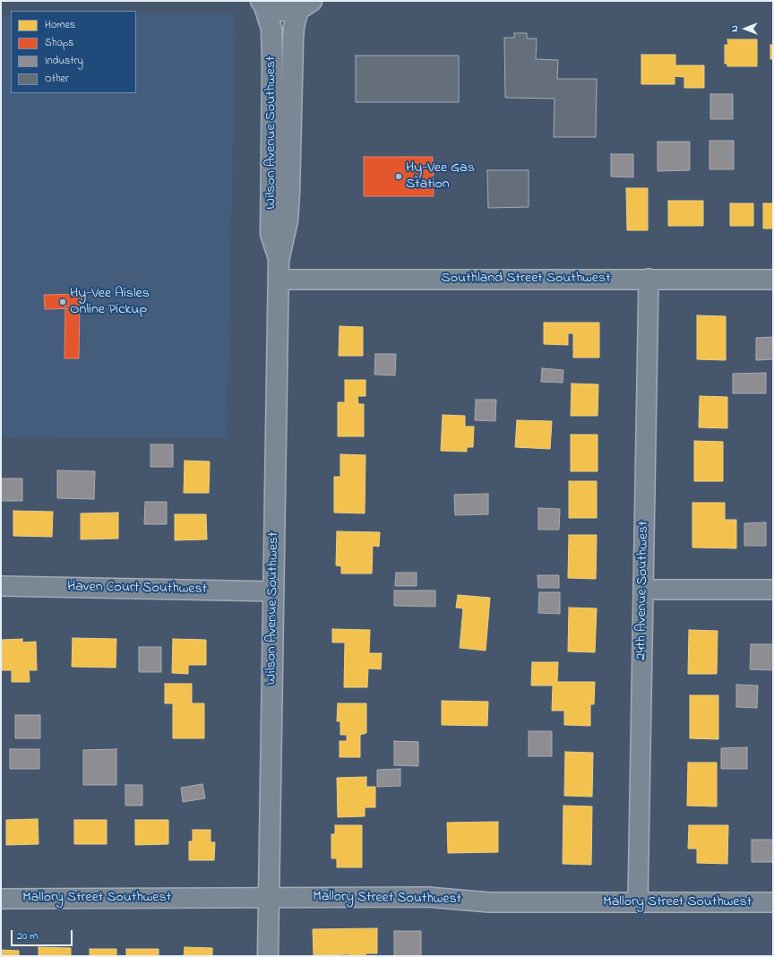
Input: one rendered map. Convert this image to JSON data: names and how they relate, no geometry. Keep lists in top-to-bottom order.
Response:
{
  "streets": {
    "main road": ["Wilson Avenue Southwest"],
    "street": [
      "Southland Street Southwest",
      "Haven Court Southwest",
      "24th Avenue Southwest",
      "Mallory Street Southwest"
    ]
  },
  "crossings": [
    ["Wilson Avenue Southwest", "Southland Street Southwest"],
    ["Wilson Avenue Southwest", "Haven Court Southwest"],
    ["Wilson Avenue Southwest", "Mallory Street Southwest"],
    ["Southland Street Southwest", "24th Avenue Southwest"],
    ["24th Avenue Southwest", "Mallory Street Southwest"]
  ],
  "places": ["Hy-Vee Gas Station", "Hy-Vee Aisles Online Pickup"],
  "legend": [
    "Homes",
    "Shops",
    "Industry",
    "Other"
  ],
  "scale_bar": "20 m",
  "north": "left"
}
